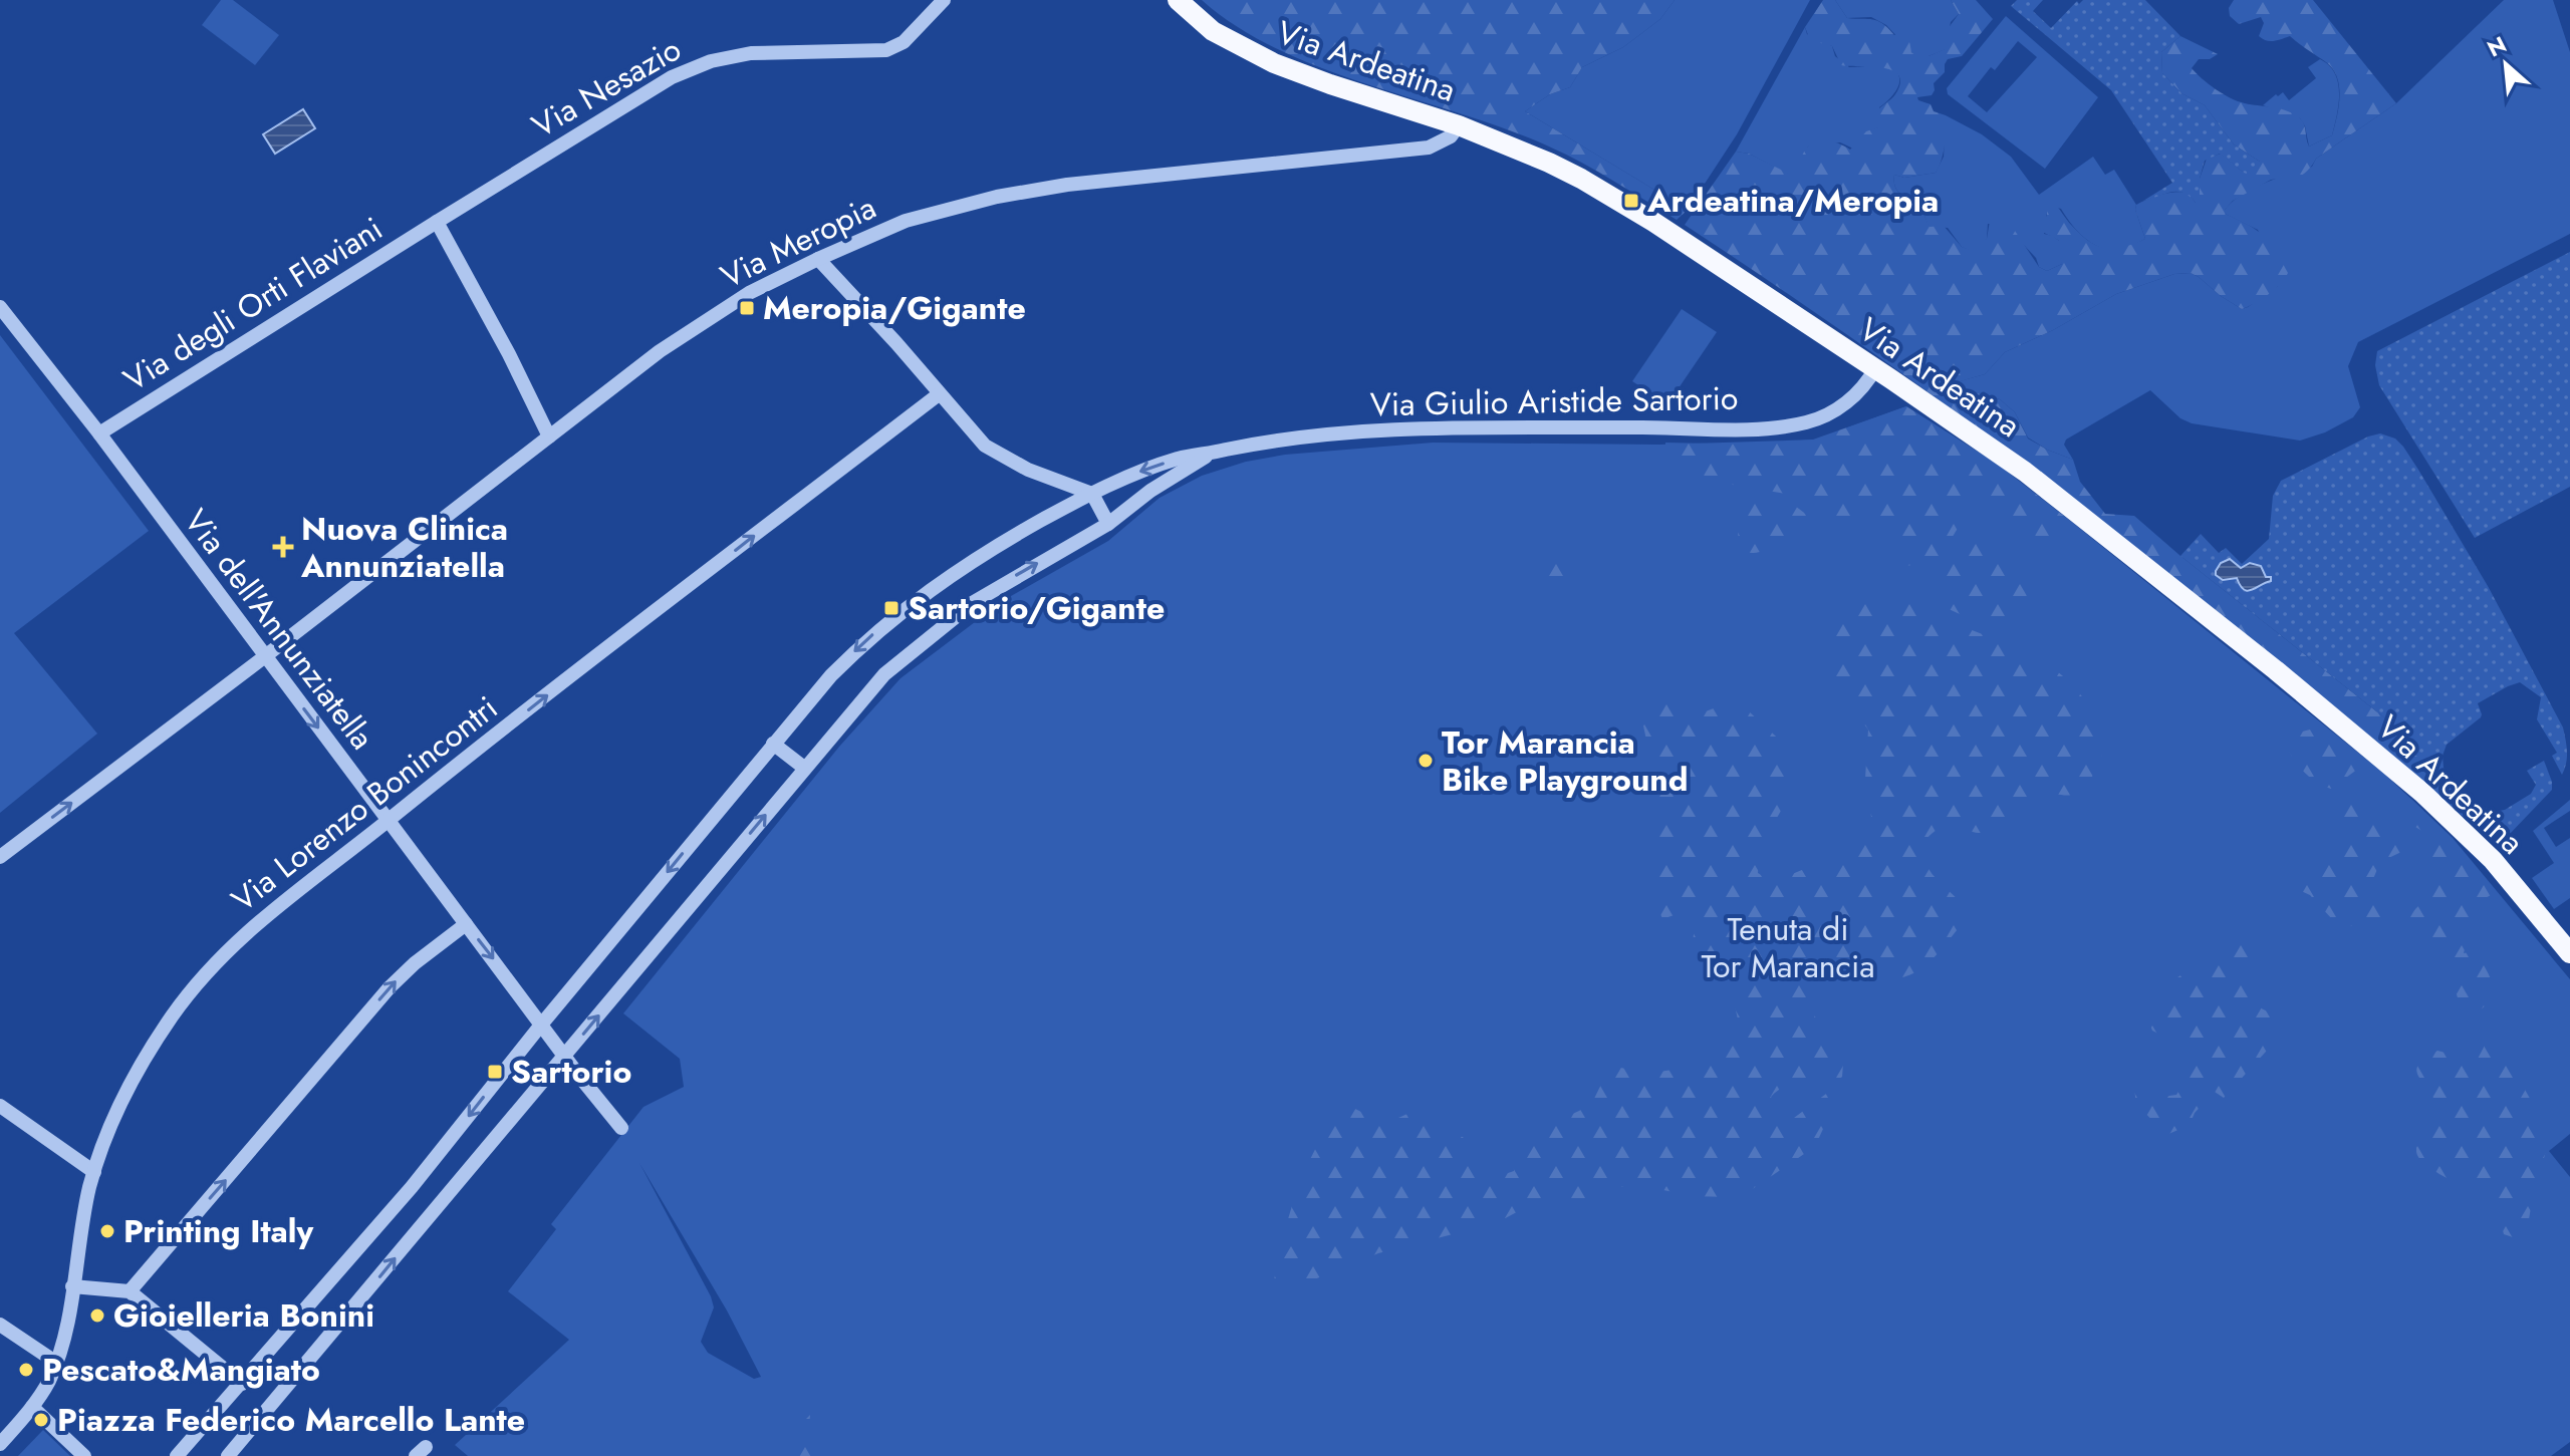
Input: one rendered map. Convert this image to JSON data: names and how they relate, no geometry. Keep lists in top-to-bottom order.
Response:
{
  "streets": {
    "main road": ["Via Ardeatina"],
    "street": [
      "Via Nesazio",
      "Via Meropia",
      "Via degli Orti Flaviani",
      "Via Giulio Aristide Sartorio",
      "Via dell'Annunziatella",
      "Via Lorenzo Bonincontri"
    ]
  },
  "crossings": [
    ["Via Ardeatina", "Via Meropia"],
    ["Via Ardeatina", "Via Giulio Aristide Sartorio"],
    ["Via Nesazio", "Via degli Orti Flaviani"],
    ["Via Meropia", "Via dell'Annunziatella"],
    ["Via degli Orti Flaviani", "Via dell'Annunziatella"],
    ["Via Giulio Aristide Sartorio", "Via dell'Annunziatella"],
    ["Via dell'Annunziatella", "Via Lorenzo Bonincontri"]
  ],
  "one_way": ["Via dell'Annunziatella", "Via Lorenzo Bonincontri"],
  "parks": ["Tenuta di Tor Marancia"],
  "places": {
    "transit": [
      "Ardeatina/Meropia",
      "Meropia/Gigante",
      "Sartorio/Gigante",
      "Sartorio"
    ],
    "health": ["Nuova Clinica Annunziatella"],
    "other": [
      "Tor Marancia Bike Playground",
      "Printing Italy",
      "Gioielleria Bonini",
      "Pescato&Mangiato",
      "Piazza Federico Marcello Lante"
    ]
  },
  "north": "top left"
}
